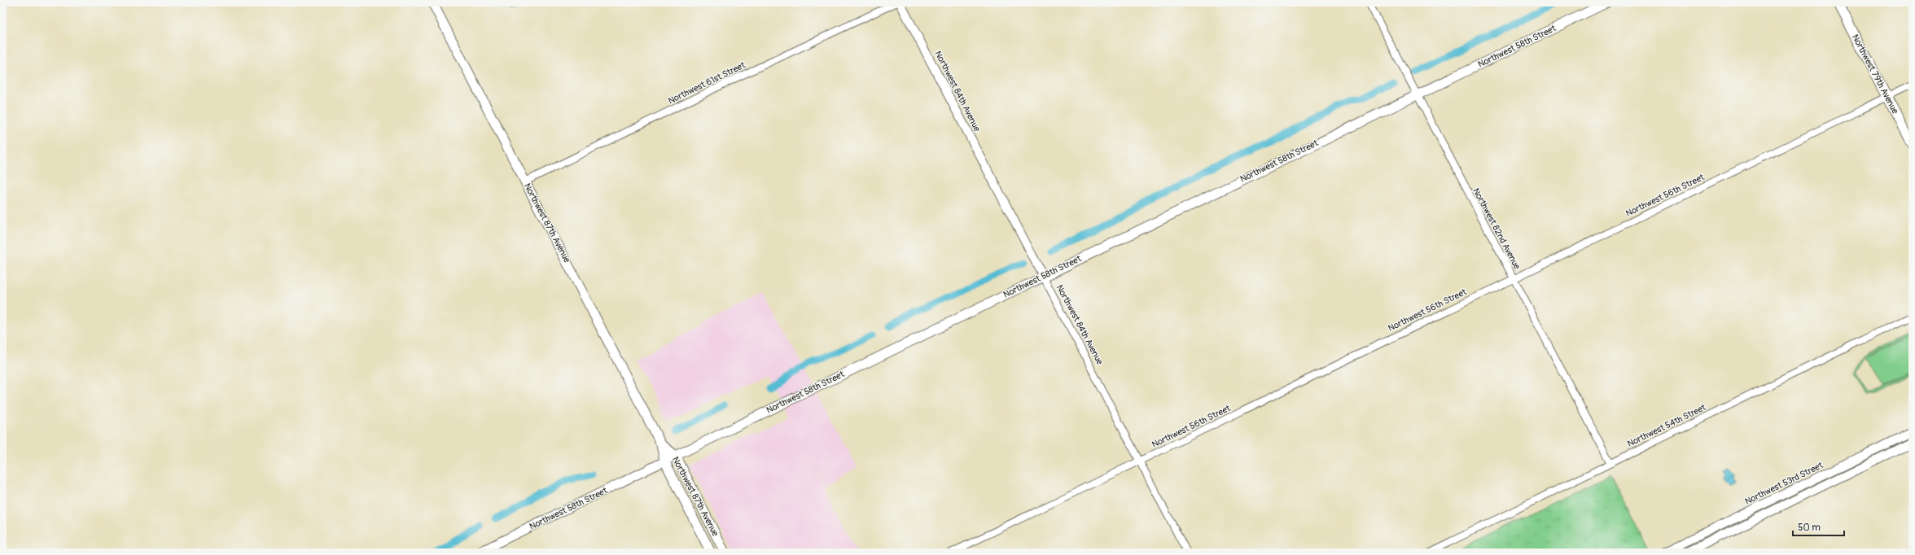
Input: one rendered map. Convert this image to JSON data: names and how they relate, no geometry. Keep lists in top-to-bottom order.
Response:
{
  "streets": {
    "main road": ["Northwest 58th Street", "Northwest 79th Avenue", "Northwest 87th Avenue"],
    "street": [
      "Northwest 61st Street",
      "Northwest 84th Avenue",
      "Northwest 56th Street",
      "Northwest 82nd Avenue",
      "Northwest 54th Street",
      "Northwest 53rd Street"
    ]
  },
  "crossings": [
    ["Northwest 58th Street", "Northwest 84th Avenue"],
    ["Northwest 58th Street", "Northwest 87th Avenue"],
    ["Northwest 58th Street", "Northwest 82nd Avenue"],
    ["Northwest 79th Avenue", "Northwest 56th Street"],
    ["Northwest 61st Street", "Northwest 87th Avenue"],
    ["Northwest 84th Avenue", "Northwest 56th Street"],
    ["Northwest 56th Street", "Northwest 82nd Avenue"],
    ["Northwest 82nd Avenue", "Northwest 54th Street"]
  ],
  "scale_bar": "50 m"
}
